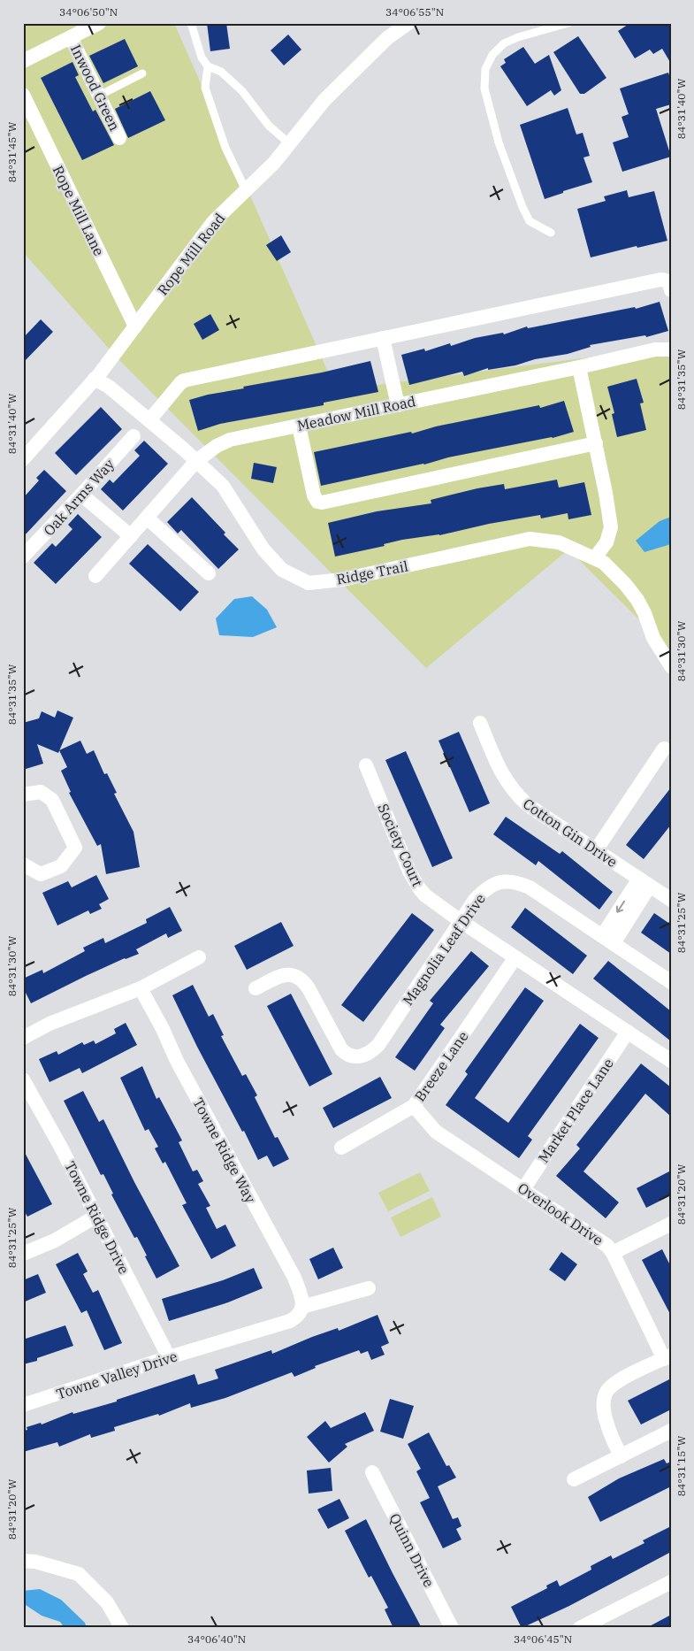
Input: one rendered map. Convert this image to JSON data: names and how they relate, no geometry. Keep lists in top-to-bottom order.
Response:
{
  "streets": {
    "street": [
      "Inwood Green",
      "Rope Mill Lane",
      "Rope Mill Road",
      "Meadow Mill Road",
      "Oak Arms Way",
      "Ridge Trail",
      "Cotton Gin Drive",
      "Society Court",
      "Magnolia Leaf Drive",
      "Breeze Lane",
      "Market Place Lane",
      "Towne Ridge Way",
      "Overlook Drive",
      "Towne Ridge Drive",
      "Towne Valley Drive",
      "Quinn Drive"
    ]
  },
  "crossings": [
    ["Rope Mill Lane", "Rope Mill Road"],
    ["Rope Mill Road", "Ridge Trail"],
    ["Meadow Mill Road", "Ridge Trail"],
    ["Society Court", "Magnolia Leaf Drive"],
    ["Society Court", "Breeze Lane"],
    ["Society Court", "Market Place Lane"],
    ["Breeze Lane", "Overlook Drive"],
    ["Market Place Lane", "Overlook Drive"],
    ["Towne Ridge Way", "Towne Valley Drive"],
    ["Towne Ridge Drive", "Towne Valley Drive"]
  ],
  "coordinates": [
    "34°06'50\"N",
    "34°06'55\"N",
    "84°31'40\"W",
    "84°31'45\"W",
    "84°31'35\"W",
    "84°31'30\"W",
    "84°31'25\"W",
    "84°31'20\"W",
    "84°31'15\"W",
    "34°06'40\"N",
    "34°06'45\"N"
  ]
}
